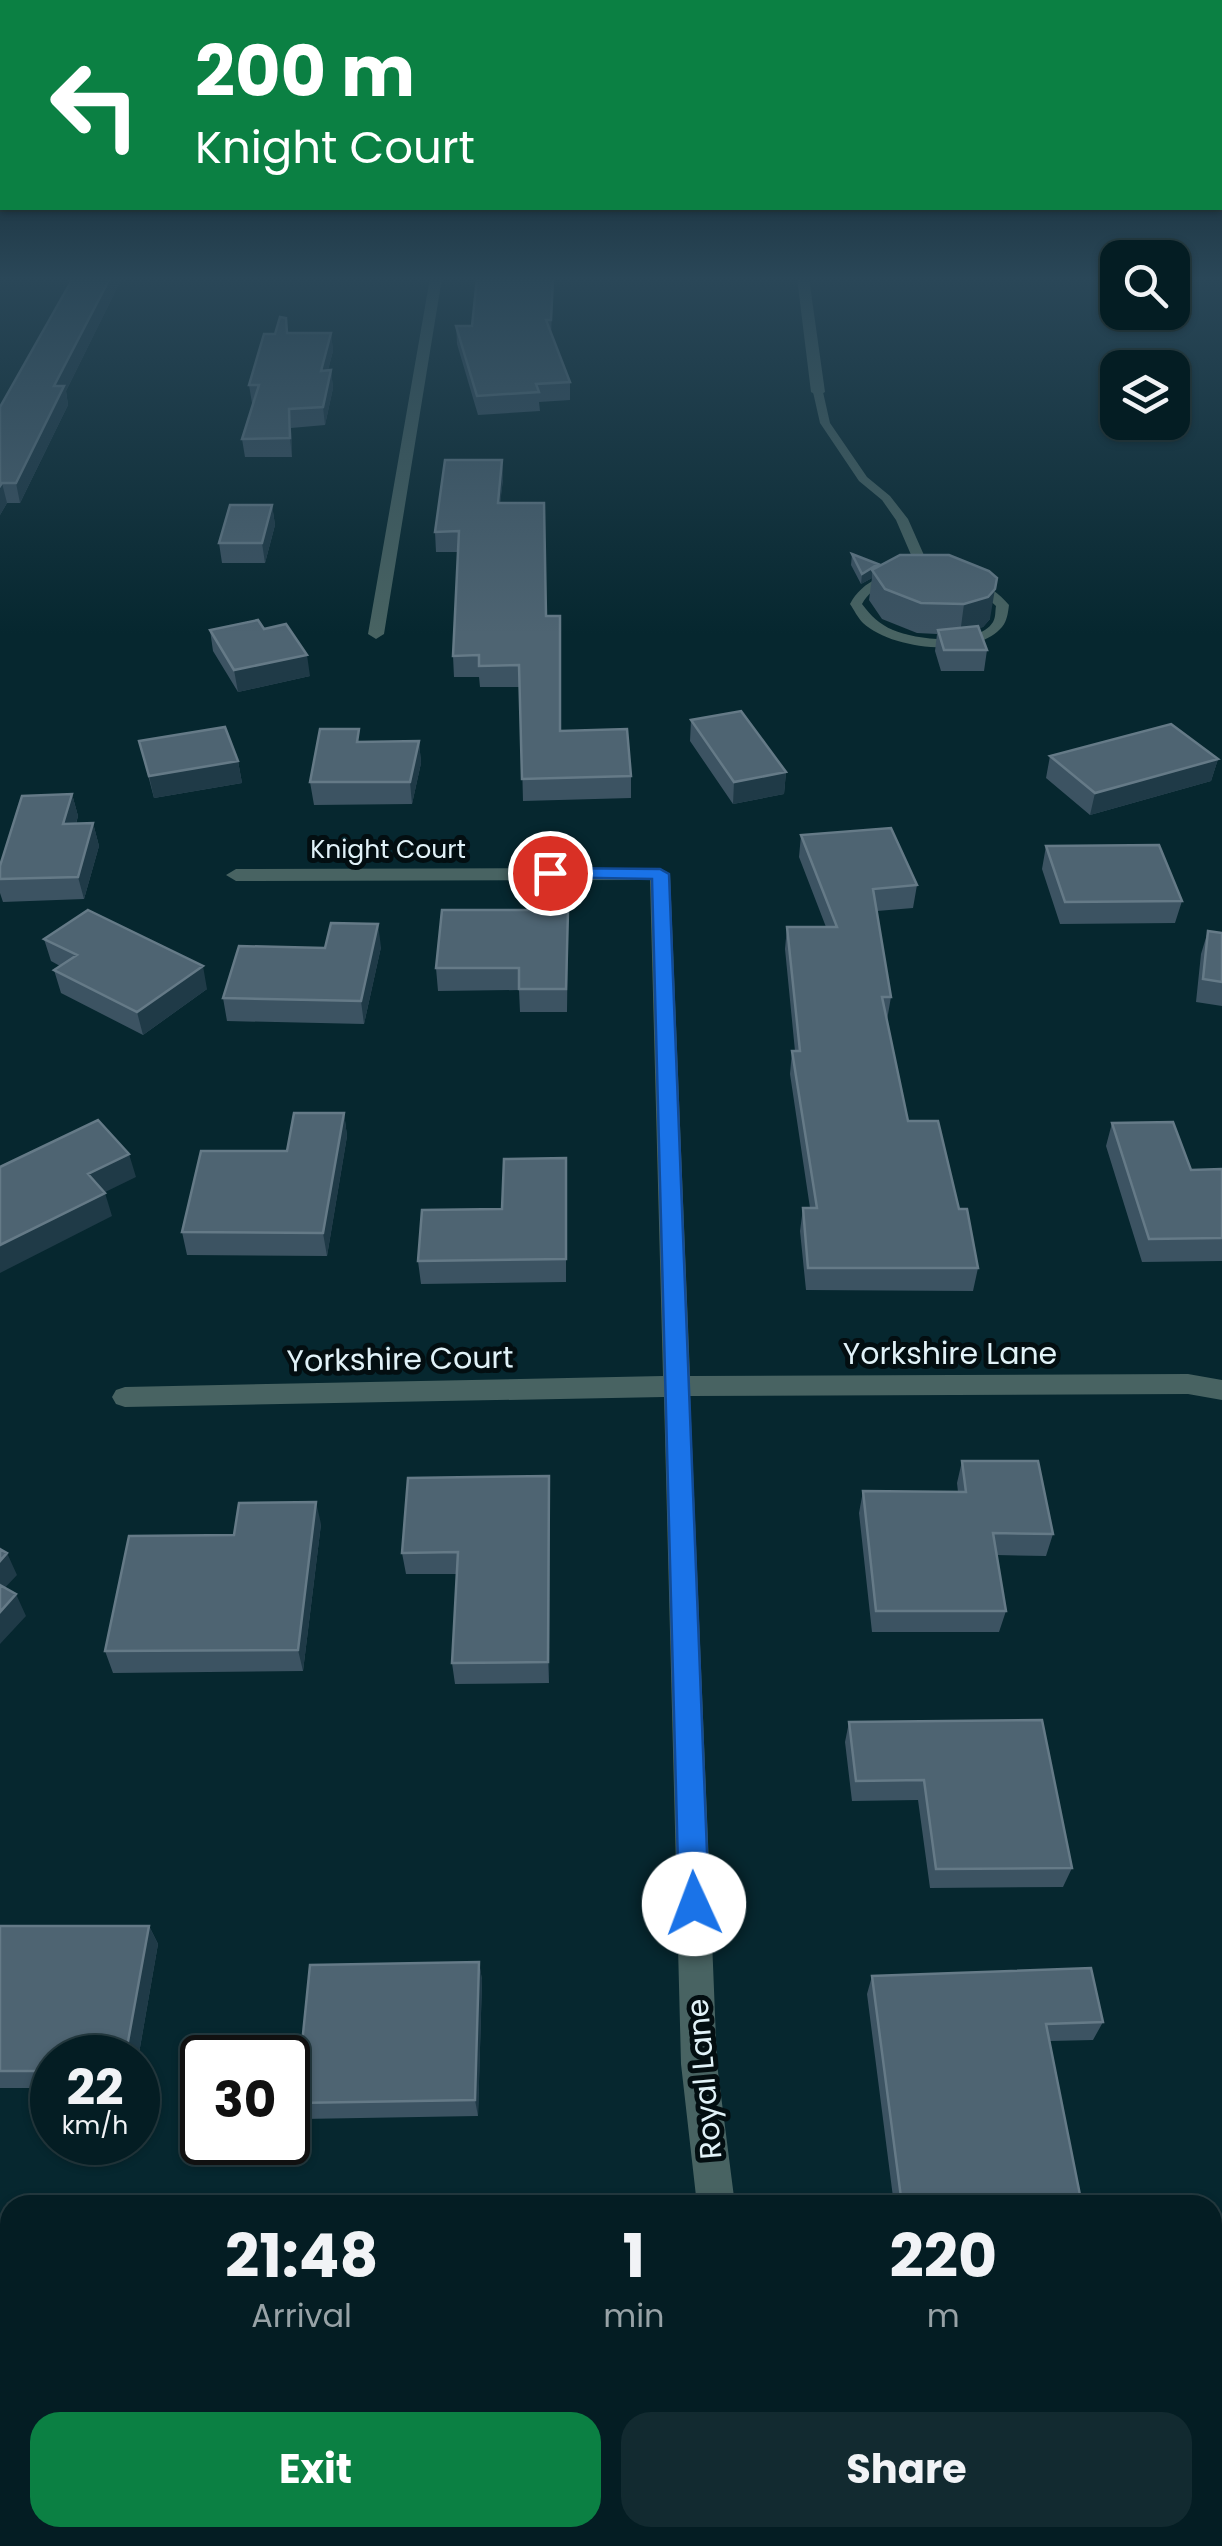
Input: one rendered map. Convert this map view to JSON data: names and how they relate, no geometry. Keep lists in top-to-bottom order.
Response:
{
  "streets": {
    "street": [
      "Knight Court",
      "Yorkshire Lane",
      "Yorkshire Court",
      "Royal Lane"
    ]
  },
  "crossings": [
    ["Knight Court", "Royal Lane"],
    ["Yorkshire Lane", "Yorkshire Court"],
    ["Yorkshire Lane", "Royal Lane"],
    ["Yorkshire Court", "Royal Lane"]
  ],
  "page": {
    "turn": ["200 m", "Knight Court"],
    "speed": "22 km/h",
    "limit": "30",
    "eta": [
      "21:48",
      "Arrival",
      "1",
      "min",
      "220",
      "m"
    ],
    "buttons": ["Exit", "Share"]
  }
}
